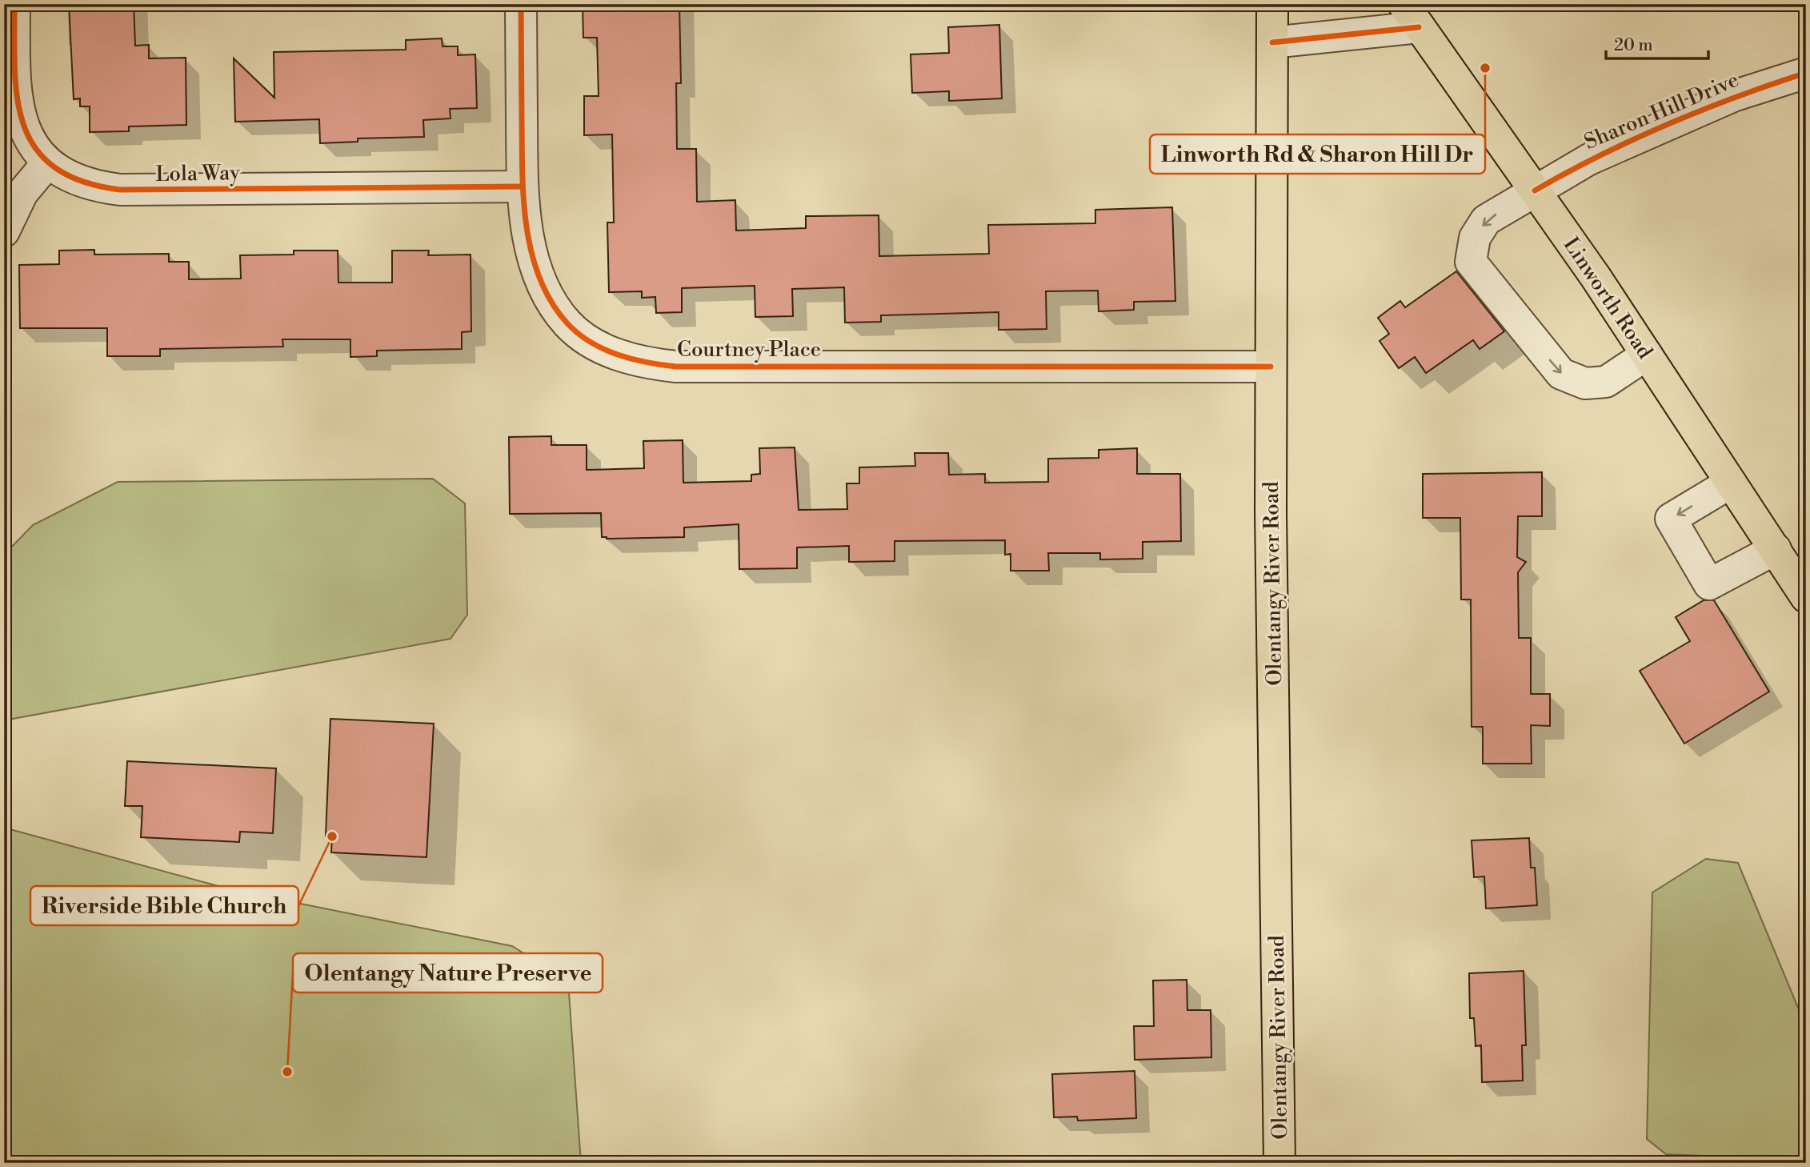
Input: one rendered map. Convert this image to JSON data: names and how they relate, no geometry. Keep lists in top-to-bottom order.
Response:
{
  "streets": {
    "main road": ["Linworth Road", "Olentangy River Road"],
    "street": ["Sharon Hill Drive", "Lola Way", "Courtney Place"]
  },
  "crossings": [
    ["Sharon Hill Drive", "Linworth Road"],
    ["Lola Way", "Courtney Place"],
    ["Courtney Place", "Olentangy River Road"]
  ],
  "places": ["Linworth Rd & Sharon Hill Dr", "Riverside Bible Church", "Olentangy Nature Preserve"],
  "scale_bar": "20 m"
}
